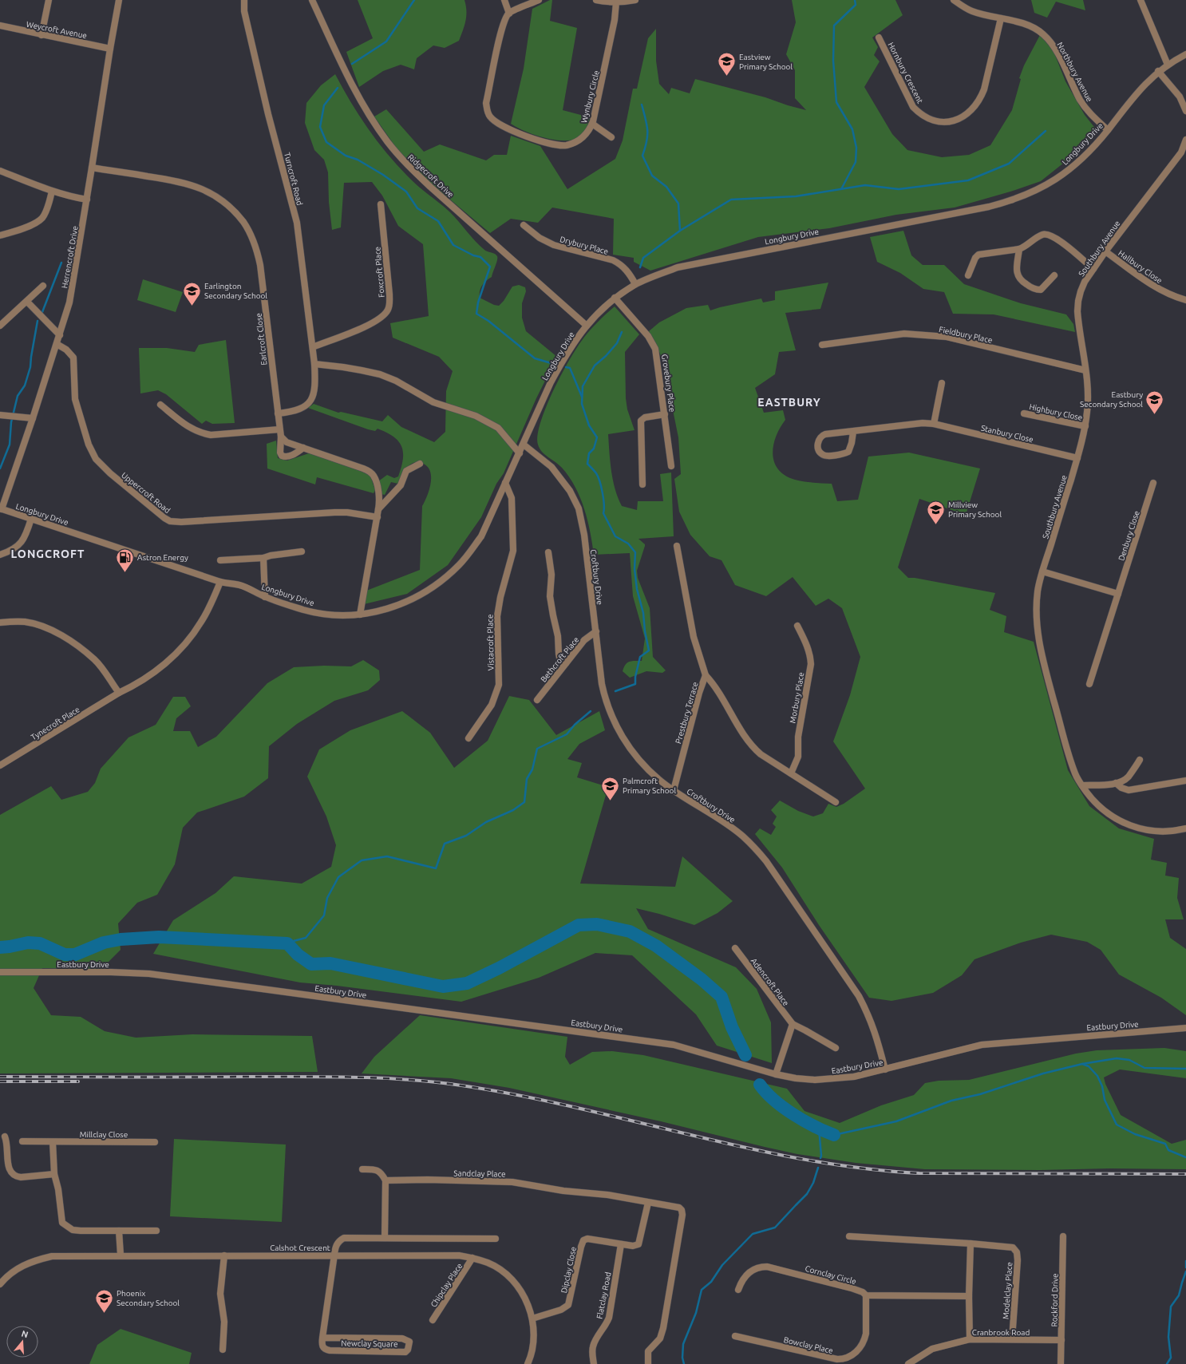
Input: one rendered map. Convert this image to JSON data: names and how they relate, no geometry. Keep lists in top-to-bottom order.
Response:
{
  "streets": {
    "street": [
      "Weycroft Avenue",
      "Northbury Avenue",
      "Hornbury Crescent",
      "Wynbury Circle",
      "Longbury Drive",
      "Ridgecroft Drive",
      "Turncroft Road",
      "Drybury Place",
      "Southbury Avenue",
      "Herrencroft Drive",
      "Hallbury Close",
      "Foxcroft Place",
      "Fieldbury Place",
      "Earlcroft Close",
      "Grovebury Place",
      "Highbury Close",
      "Stanbury Close",
      "Uppercroft Road",
      "Denbury Close",
      "Croftbury Drive",
      "Vistacroft Place",
      "Bethcroft Place",
      "Morbury Place",
      "Prestbury Terrace",
      "Tynecroft Place",
      "Eastbury Drive",
      "Adencroft Place",
      "Millclay Close",
      "Sandclay Place",
      "Calshot Crescent",
      "Dipclay Close",
      "Cornclay Circle",
      "Chipclay Place",
      "Modelclay Place",
      "Flatclay Road",
      "Rockford Drive",
      "Cranbrook Road",
      "Newclay Square",
      "Bowclay Place"
    ]
  },
  "crossings": [
    ["Weycroft Avenue", "Herrencroft Drive"],
    ["Northbury Avenue", "Hornbury Crescent"],
    ["Northbury Avenue", "Longbury Drive"],
    ["Longbury Drive", "Ridgecroft Drive"],
    ["Longbury Drive", "Drybury Place"],
    ["Longbury Drive", "Herrencroft Drive"],
    ["Longbury Drive", "Grovebury Place"],
    ["Longbury Drive", "Croftbury Drive"],
    ["Longbury Drive", "Vistacroft Place"],
    ["Longbury Drive", "Tynecroft Place"],
    ["Turncroft Road", "Foxcroft Place"],
    ["Southbury Avenue", "Hallbury Close"],
    ["Southbury Avenue", "Fieldbury Place"],
    ["Southbury Avenue", "Highbury Close"],
    ["Southbury Avenue", "Stanbury Close"],
    ["Herrencroft Drive", "Earlcroft Close"],
    ["Herrencroft Drive", "Uppercroft Road"],
    ["Croftbury Drive", "Bethcroft Place"],
    ["Croftbury Drive", "Prestbury Terrace"],
    ["Croftbury Drive", "Eastbury Drive"],
    ["Sandclay Place", "Dipclay Close"],
    ["Calshot Crescent", "Dipclay Close"],
    ["Calshot Crescent", "Chipclay Place"],
    ["Dipclay Close", "Flatclay Road"],
    ["Cornclay Circle", "Bowclay Place"],
    ["Modelclay Place", "Cranbrook Road"],
    ["Rockford Drive", "Cranbrook Road"]
  ],
  "districts": ["EASTBURY", "LONGCROFT"],
  "places": {
    "school or university": [
      "Eastview Primary School",
      "Earlington Secondary School",
      "Eastbury Secondary School",
      "Millview Primary School",
      "Palmcroft Primary School",
      "Phoenix Secondary School"
    ],
    "fuel station": ["Astron Energy"]
  },
  "north": "top"
}
